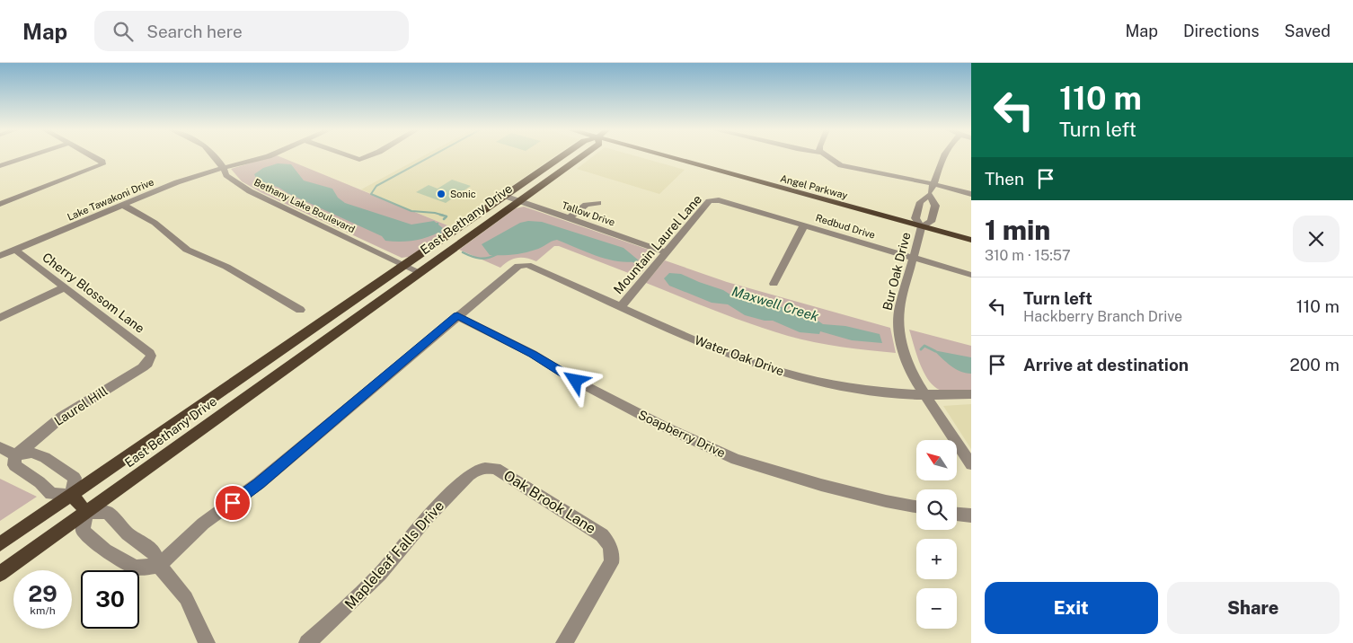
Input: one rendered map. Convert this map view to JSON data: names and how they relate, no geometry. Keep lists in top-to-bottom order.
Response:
{
  "streets": {
    "main road": ["Angel Parkway", "East Bethany Drive"],
    "street": [
      "Lake Tawakoni Drive",
      "Bethany Lake Boulevard",
      "Tallow Drive",
      "Redbud Drive",
      "Mountain Laurel Lane",
      "Bur Oak Drive",
      "Cherry Blossom Lane",
      "Water Oak Drive",
      "Laurel Hill",
      "Soapberry Drive",
      "Oak Brook Lane",
      "Mapleleaf Falls Drive"
    ]
  },
  "crossings": [
    ["Angel Parkway", "Bur Oak Drive"],
    ["Lake Tawakoni Drive", "Bethany Lake Boulevard"],
    ["Lake Tawakoni Drive", "Cherry Blossom Lane"],
    ["Bethany Lake Boulevard", "East Bethany Drive"],
    ["Tallow Drive", "East Bethany Drive"],
    ["Tallow Drive", "Mountain Laurel Lane"],
    ["Redbud Drive", "Mountain Laurel Lane"],
    ["Redbud Drive", "Bur Oak Drive"],
    ["Mountain Laurel Lane", "Water Oak Drive"],
    ["Bur Oak Drive", "Water Oak Drive"],
    ["Cherry Blossom Lane", "Laurel Hill"],
    ["Water Oak Drive", "Soapberry Drive"],
    ["Oak Brook Lane", "Mapleleaf Falls Drive"]
  ],
  "water": ["Maxwell Creek"],
  "places": ["Sonic"],
  "north": "top left",
  "page": {
    "header": "Map",
    "search": "Search here",
    "nav": ["Map", "Directions", "Saved"],
    "turn": ["110 m", "Turn left"],
    "then": "Then",
    "heading": ["1 min", "310 m · 15:57"],
    "list": [
      {
        "name": "Turn left",
        "note": "Hackberry Branch Drive",
        "value": "110 m"
      },
      {
        "name": "Arrive at destination",
        "value": "200 m"
      }
    ],
    "map_buttons": ["+", "−"],
    "speed": "29 km/h",
    "limit": "30",
    "buttons": ["Exit", "Share"]
  }
}
